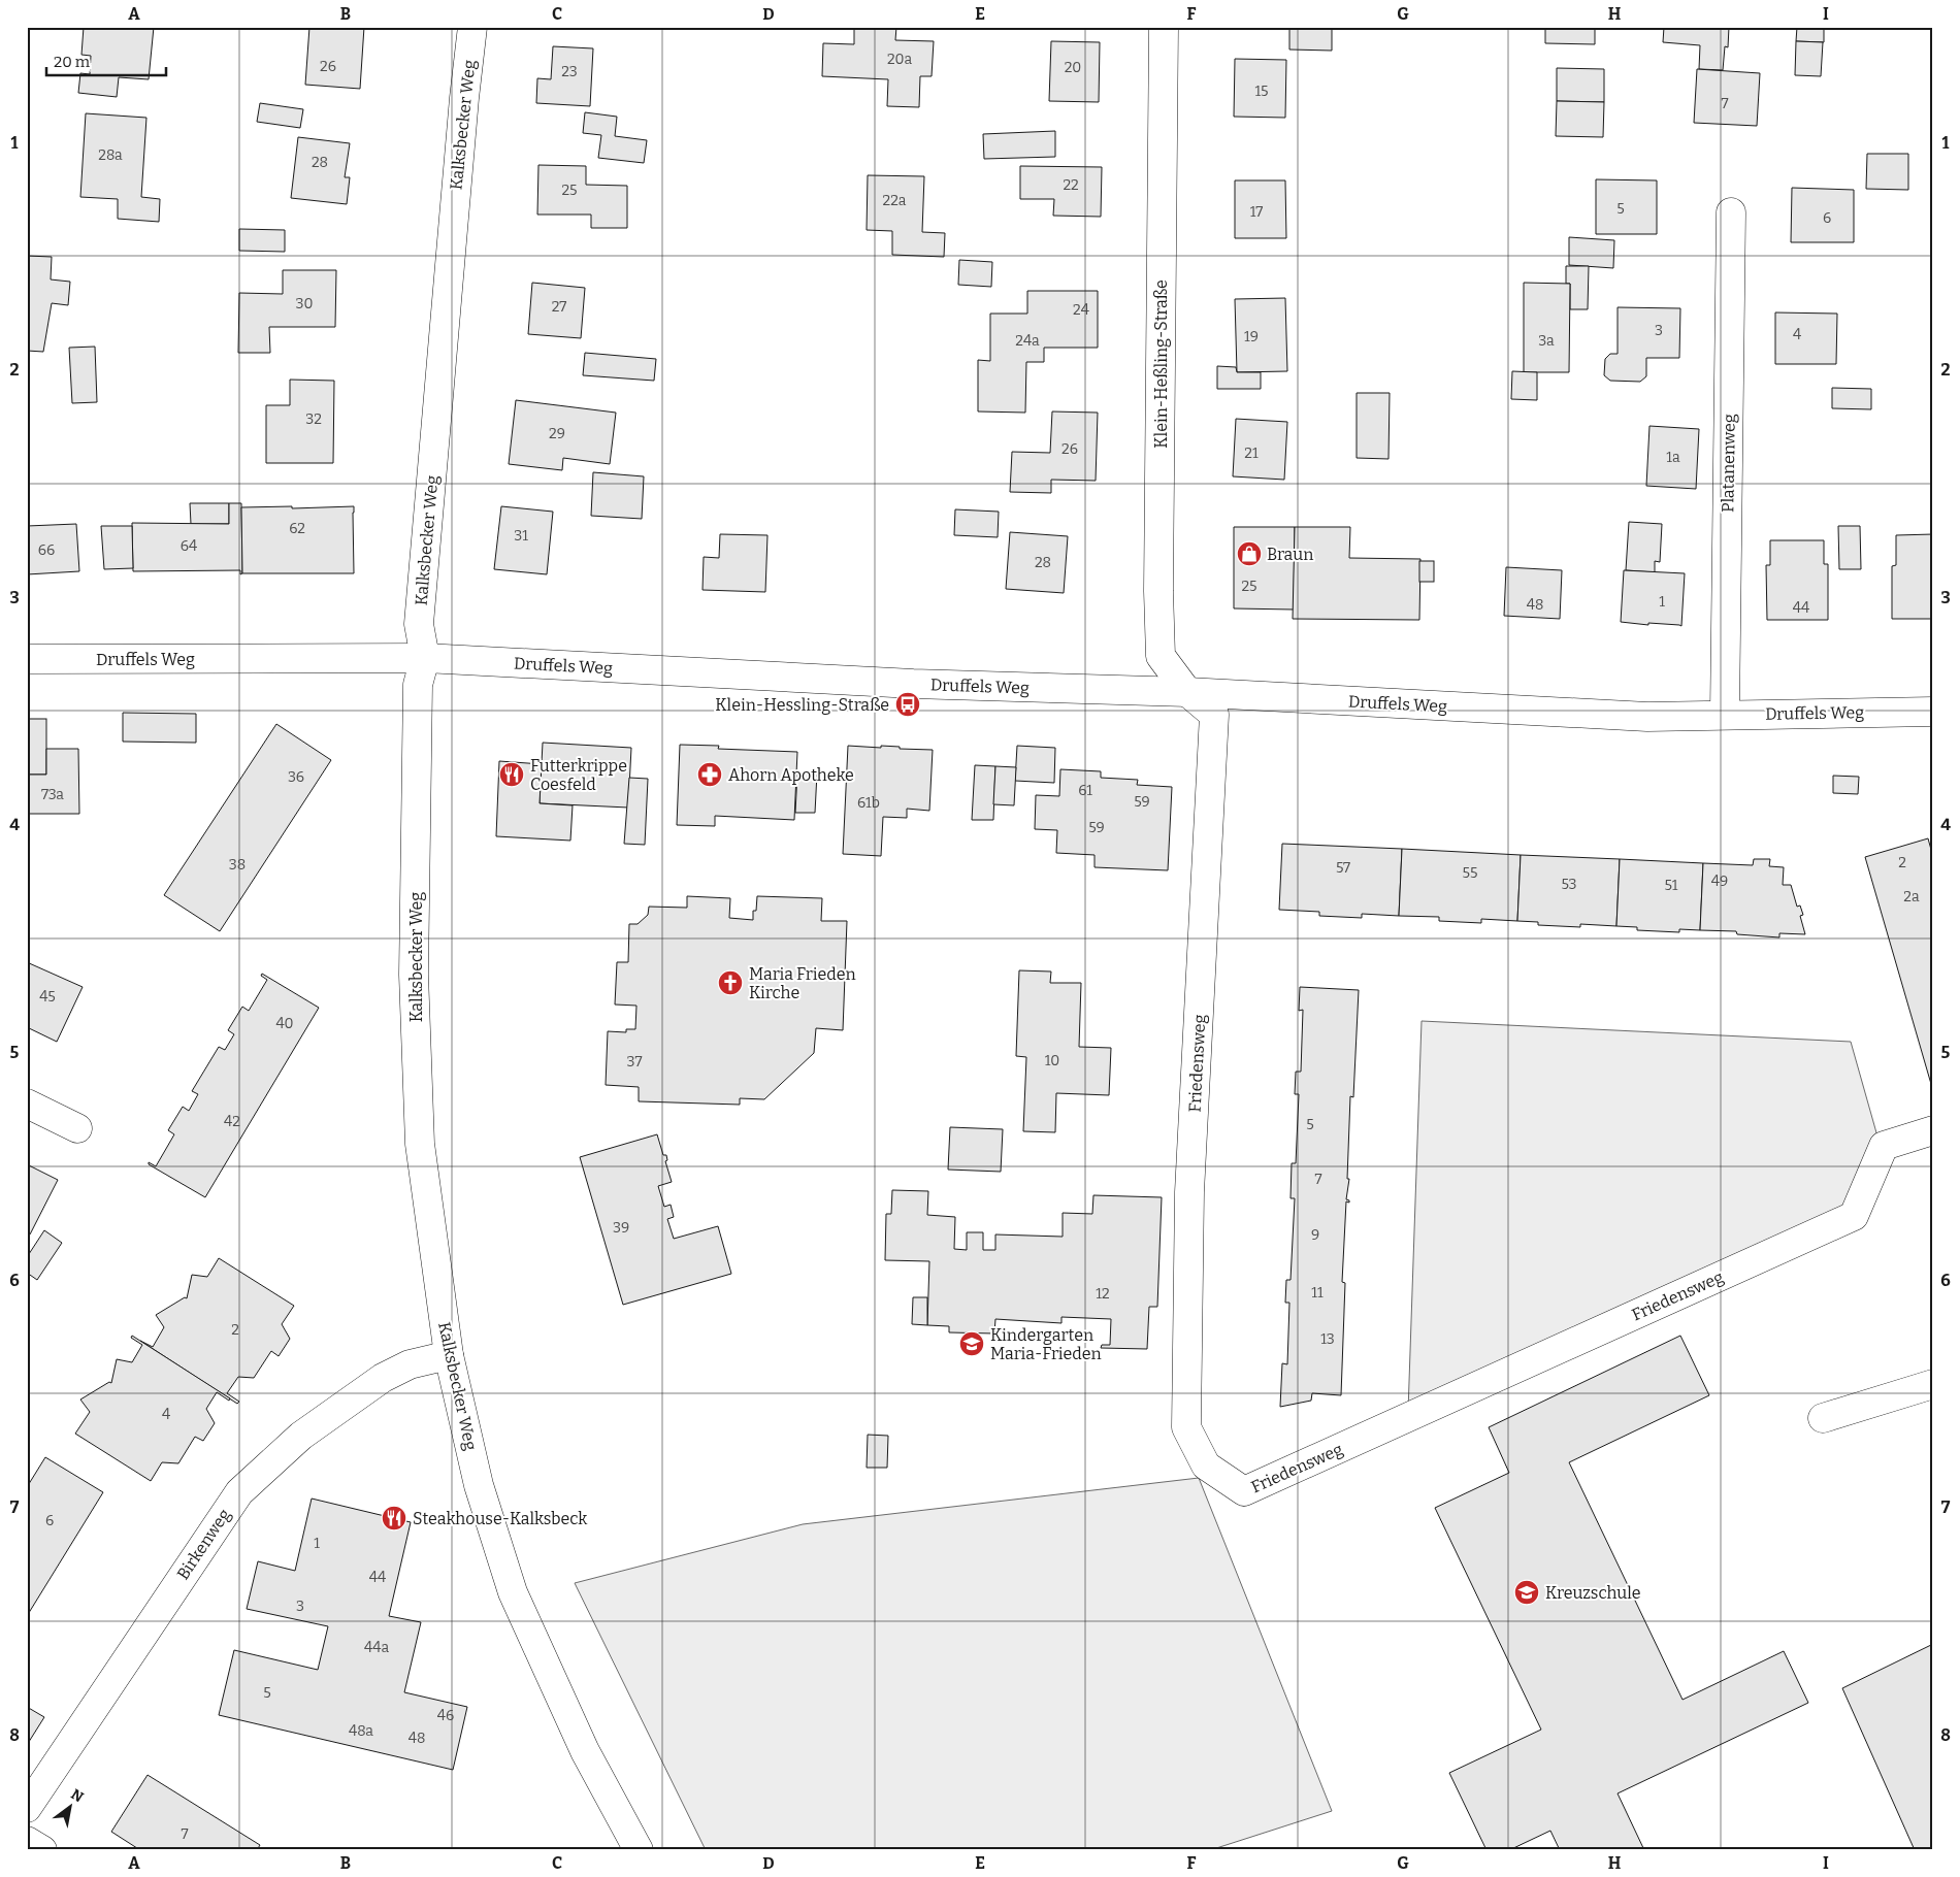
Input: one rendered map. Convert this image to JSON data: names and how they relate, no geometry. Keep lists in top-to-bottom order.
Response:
{
  "streets": {
    "street": [
      "Kalksbecker Weg",
      "Klein-Heßling-Straße",
      "Platanenweg",
      "Druffels Weg",
      "Friedensweg",
      "Birkenweg"
    ]
  },
  "crossings": [
    ["Kalksbecker Weg", "Druffels Weg"],
    ["Kalksbecker Weg", "Birkenweg"],
    ["Klein-Heßling-Straße", "Druffels Weg"],
    ["Klein-Heßling-Straße", "Friedensweg"],
    ["Platanenweg", "Druffels Weg"],
    ["Druffels Weg", "Friedensweg"]
  ],
  "places": {
    "shop": ["Braun"],
    "bus stop": ["Klein-Hessling-Straße"],
    "restaurant": ["Futterkrippe Coesfeld", "Steakhouse-Kalksbeck"],
    "pharmacy": ["Ahorn Apotheke"],
    "church": ["Maria Frieden Kirche"],
    "school or university": ["Kindergarten Maria-Frieden", "Kreuzschule"]
  },
  "house_numbers": [
    "20a",
    "26",
    "20",
    "23",
    "15",
    "7",
    "28a",
    "28",
    "22",
    "25",
    "22a",
    "5",
    "17",
    "6",
    "30",
    "27",
    "24",
    "3",
    "4",
    "19",
    "24a",
    "3a",
    "32",
    "29",
    "26",
    "21",
    "1a",
    "62",
    "31",
    "64",
    "66",
    "28",
    "25",
    "1",
    "48",
    "44",
    "36",
    "61",
    "73a",
    "59",
    "61b",
    "59",
    "2",
    "38",
    "57",
    "55",
    "49",
    "53",
    "51",
    "2a",
    "45",
    "40",
    "10",
    "37",
    "42",
    "5",
    "7",
    "39",
    "9",
    "11",
    "12",
    "2",
    "13",
    "4",
    "6",
    "1",
    "44",
    "3",
    "44a",
    "5",
    "46",
    "48a",
    "48",
    "7"
  ],
  "scale_bar": "20 m",
  "north": "top right",
  "grid": {
    "columns": [
      "A",
      "B",
      "C",
      "D",
      "E",
      "F",
      "G",
      "H",
      "I"
    ],
    "rows": [
      "1",
      "2",
      "3",
      "4",
      "5",
      "6",
      "7",
      "8"
    ]
  }
}
